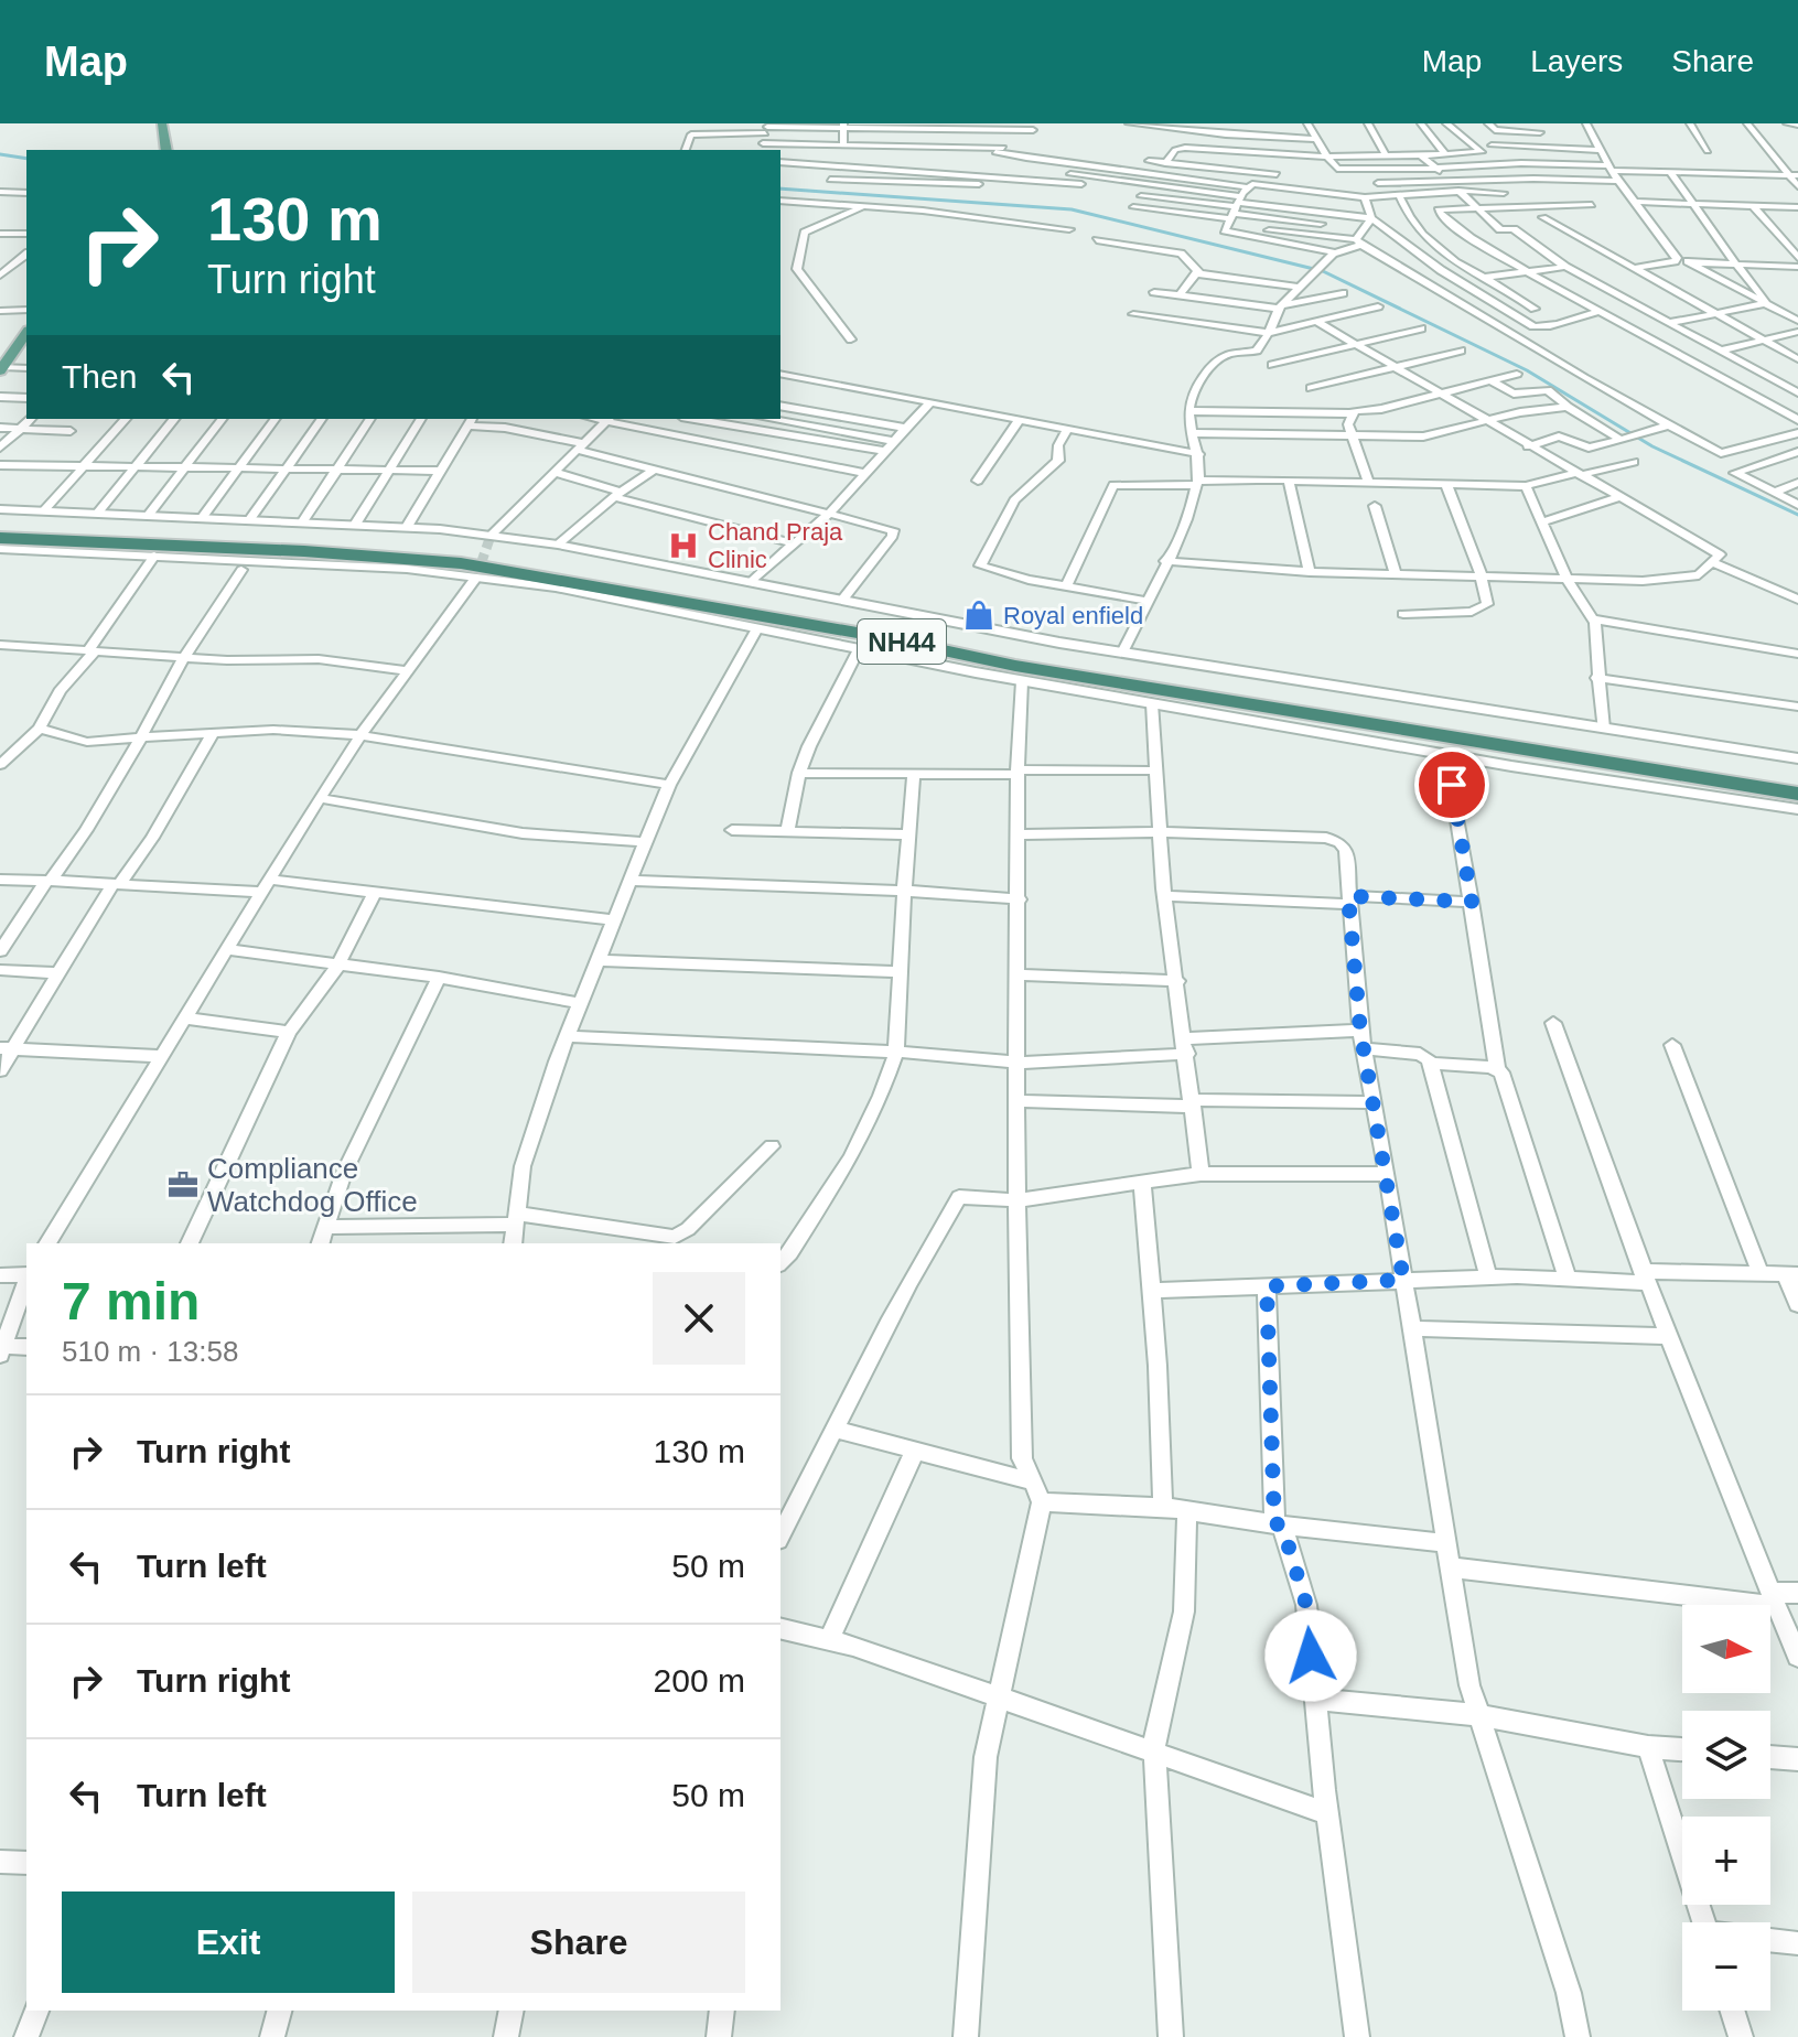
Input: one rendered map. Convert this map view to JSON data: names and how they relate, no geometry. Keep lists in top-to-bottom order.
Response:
{
  "streets": {
    "highway": ["NH44"]
  },
  "places": {
    "hospital": ["Chand Praja Clinic"],
    "shop": ["Royal enfield"],
    "office": ["Compliance Watchdog Office"]
  },
  "north": "right",
  "page": {
    "header": "Map",
    "nav": ["Map", "Layers", "Share"],
    "turn": ["130 m", "Turn right"],
    "then": "Then",
    "heading": ["7 min", "510 m · 13:58"],
    "list": [
      {
        "name": "Turn right",
        "value": "130 m"
      },
      {
        "name": "Turn left",
        "value": "50 m"
      },
      {
        "name": "Turn right",
        "value": "200 m"
      },
      {
        "name": "Turn left",
        "value": "50 m"
      }
    ],
    "map_buttons": ["+", "−"],
    "buttons": ["Exit", "Share"]
  }
}
